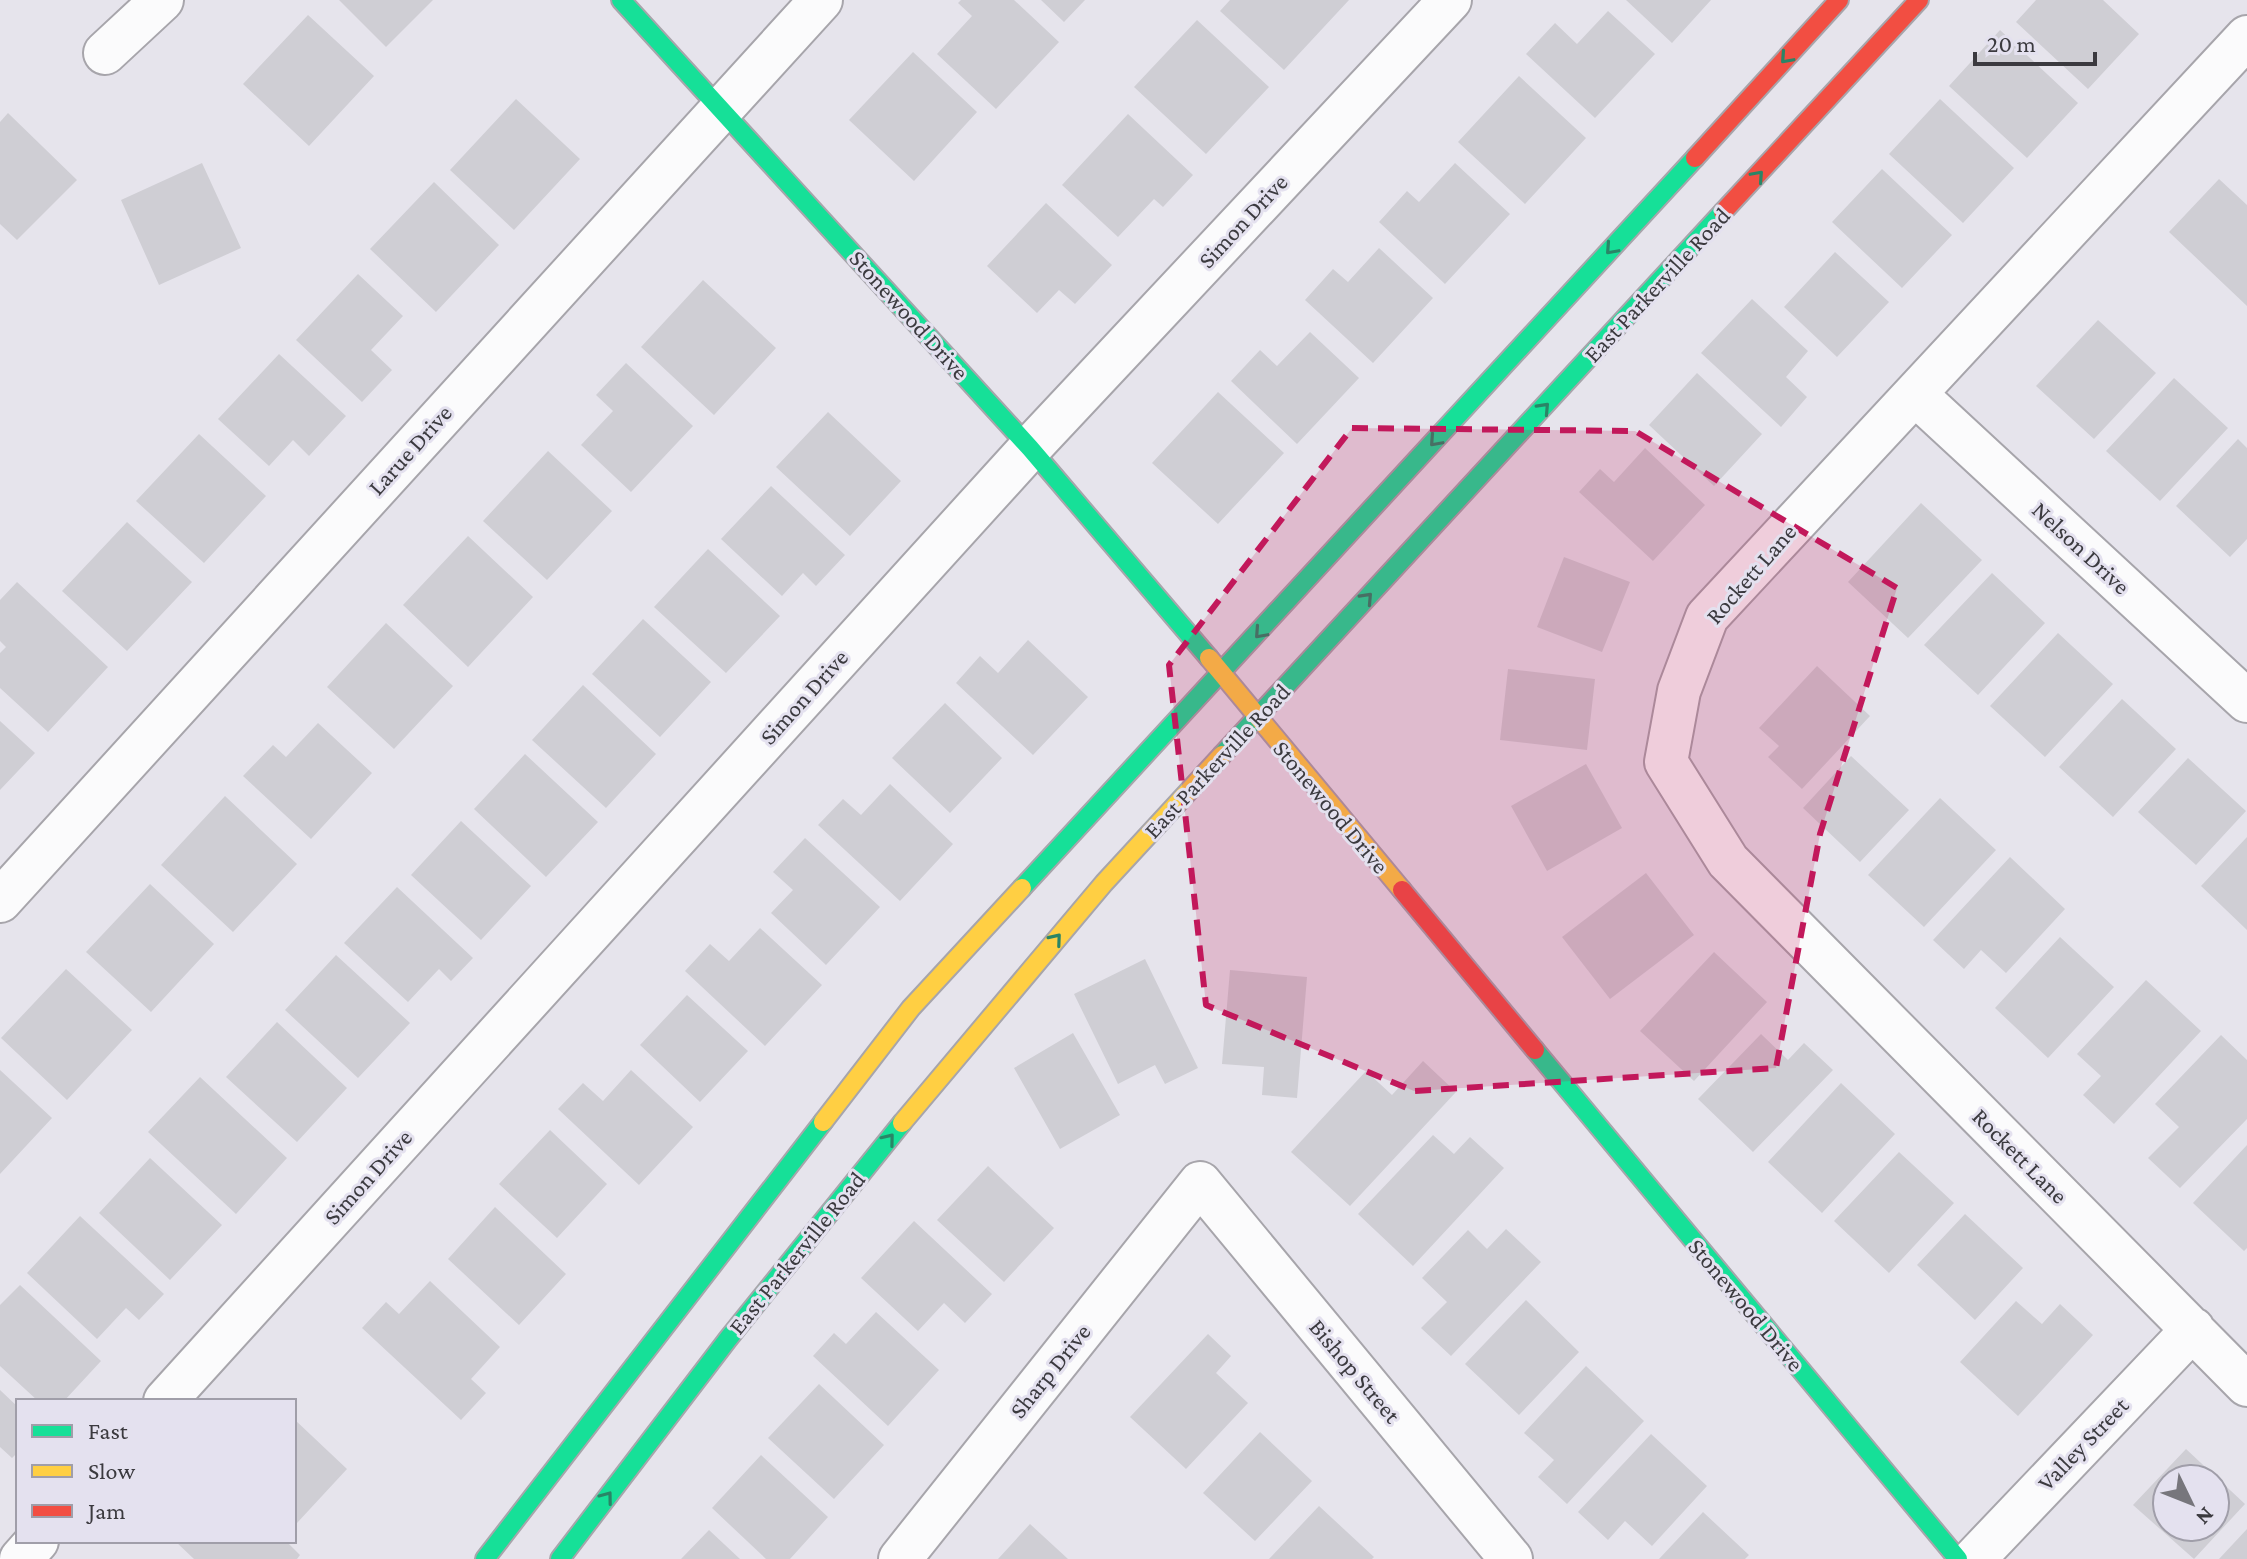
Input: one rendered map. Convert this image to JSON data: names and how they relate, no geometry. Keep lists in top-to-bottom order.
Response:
{
  "streets": {
    "main road": ["East Parkerville Road", "Stonewood Drive"],
    "street": [
      "Simon Drive",
      "Larue Drive",
      "Nelson Drive",
      "Rockett Lane",
      "Sharp Drive",
      "Bishop Street",
      "Valley Street"
    ]
  },
  "crossings": [
    ["Simon Drive", "Stonewood Drive"],
    ["East Parkerville Road", "Stonewood Drive"],
    ["Stonewood Drive", "Larue Drive"],
    ["Nelson Drive", "Rockett Lane"],
    ["Rockett Lane", "Valley Street"],
    ["Sharp Drive", "Bishop Street"]
  ],
  "legend": ["Fast", "Slow", "Jam"],
  "scale_bar": "20 m",
  "north": "bottom right"
}
